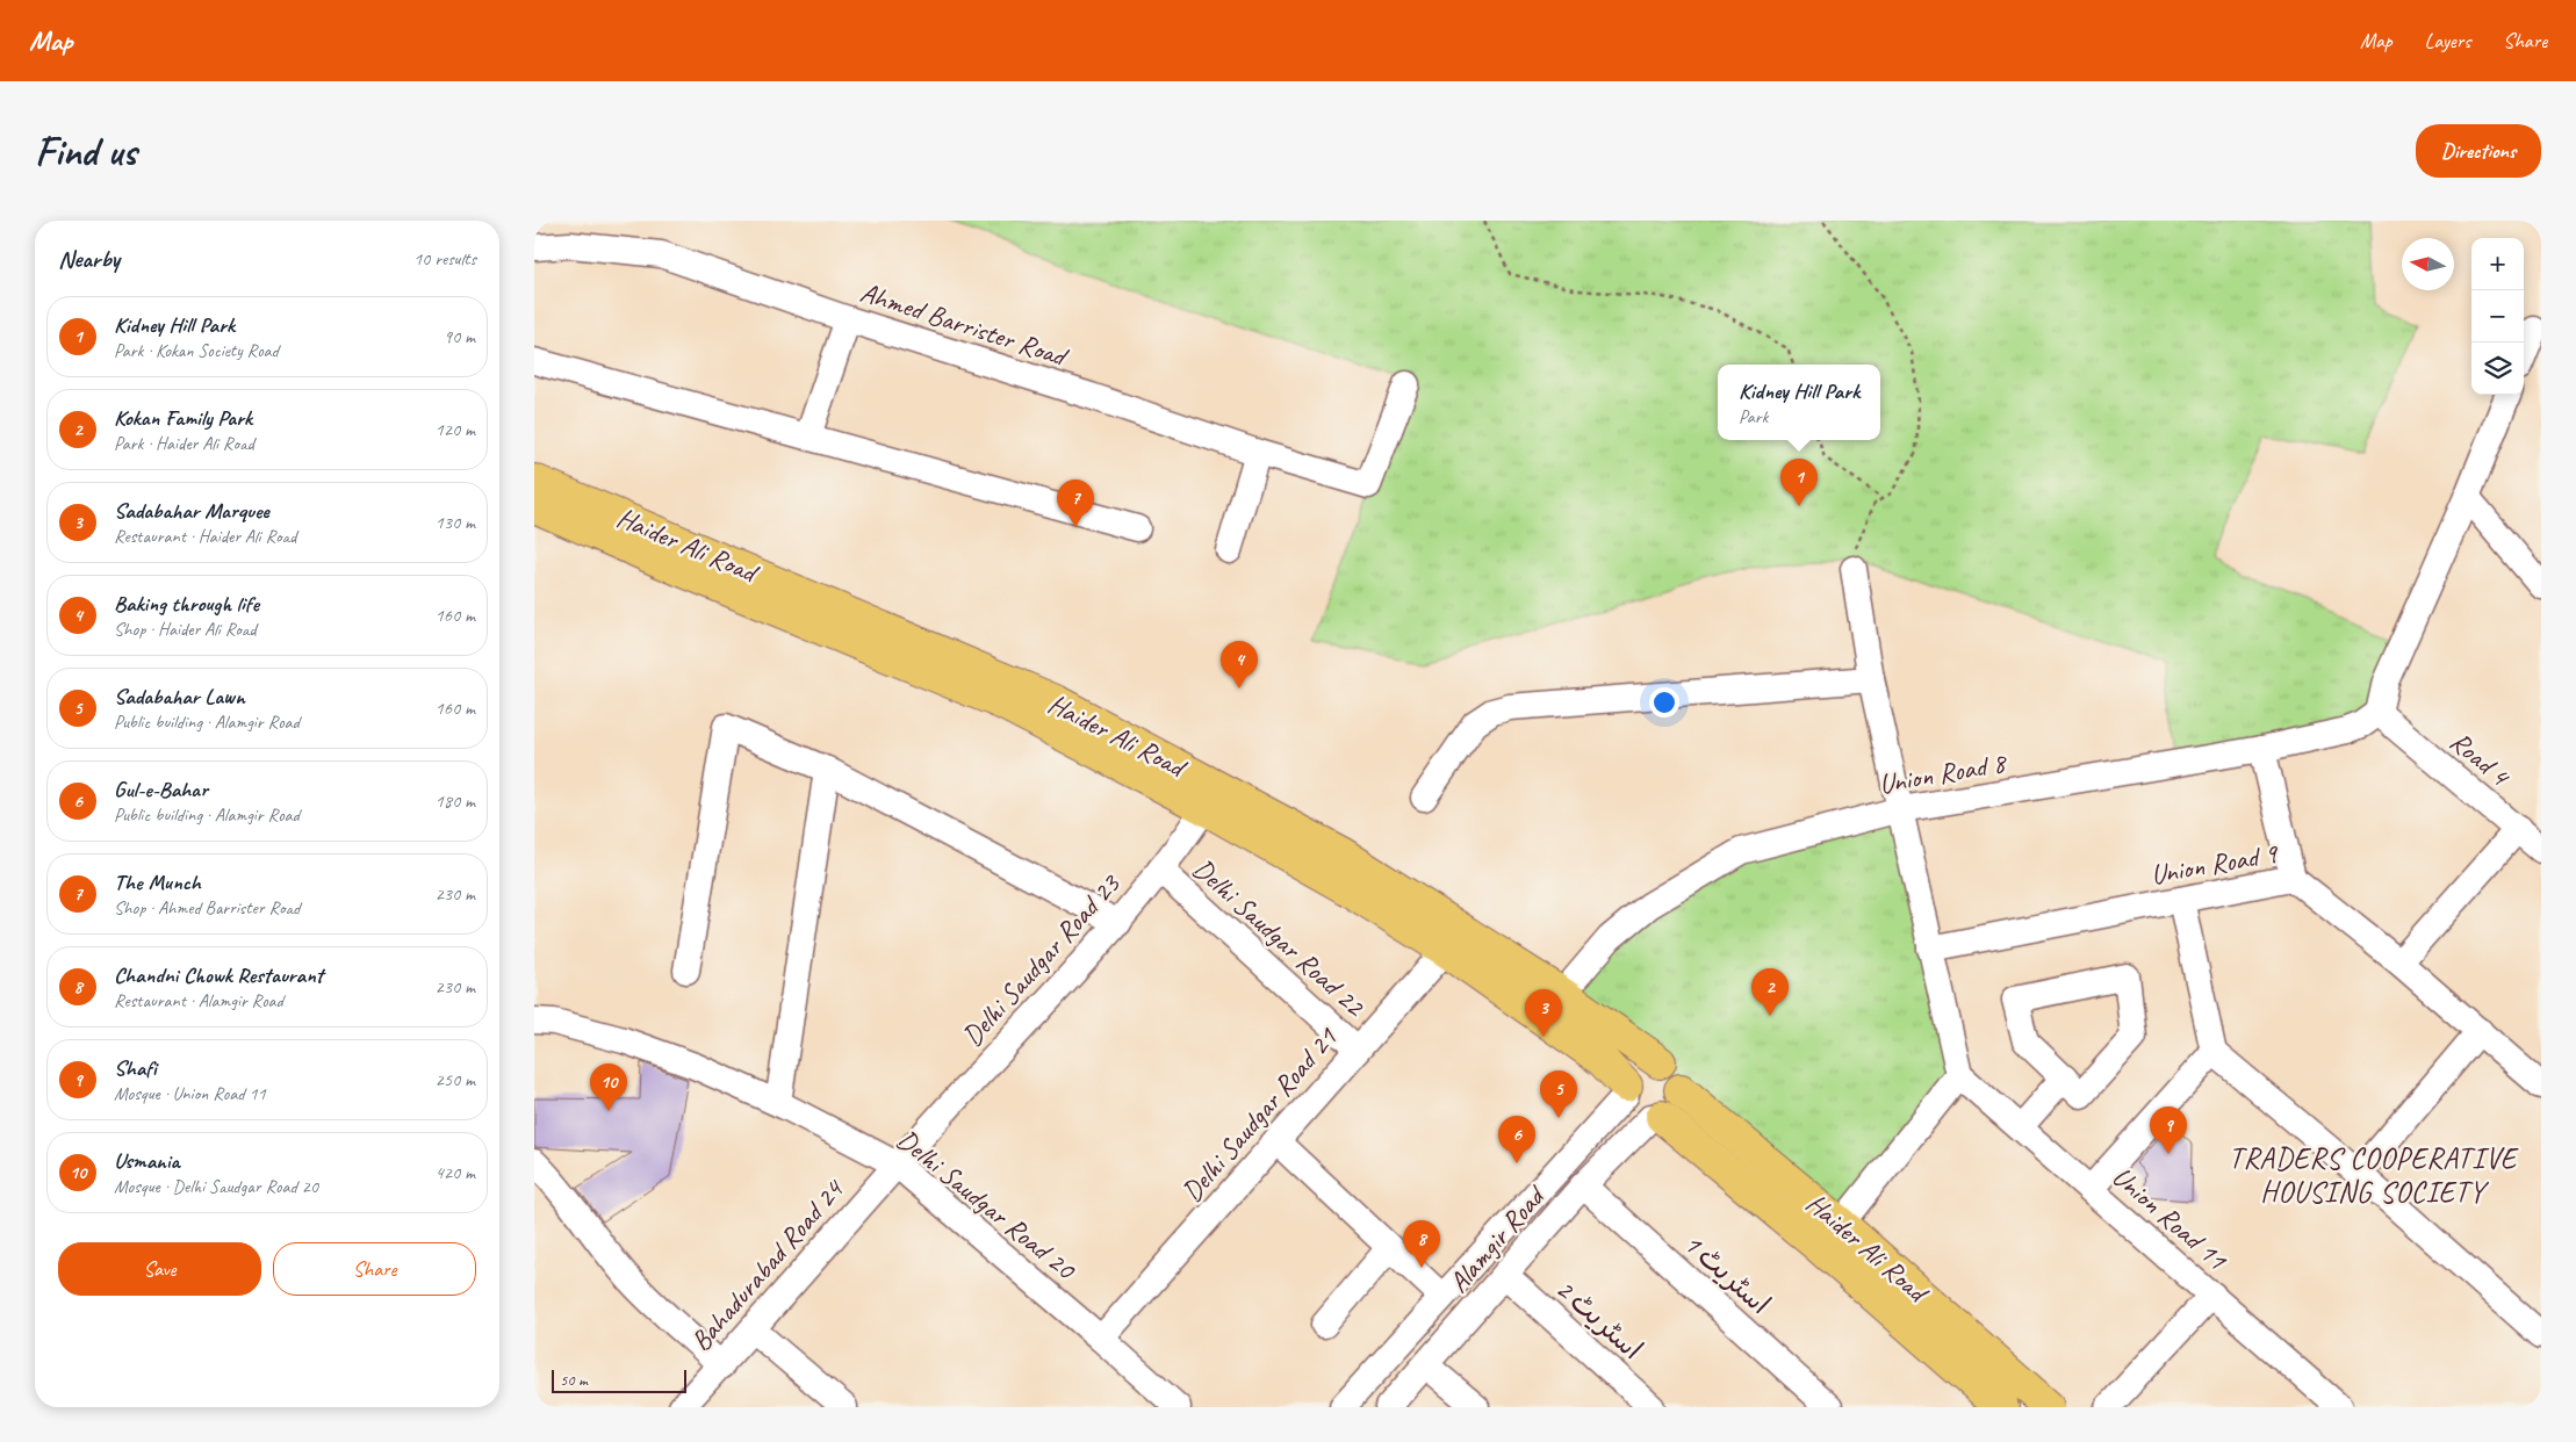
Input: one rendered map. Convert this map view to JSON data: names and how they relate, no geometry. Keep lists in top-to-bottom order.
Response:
{
  "streets": {
    "main road": ["Haider Ali Road"],
    "street": [
      "Ahmed Barrister Road",
      "Road 4",
      "Union Road 8",
      "Union Road 9",
      "Delhi Saudgar Road 22",
      "Delhi Saudgar Road 23",
      "Delhi Saudgar Road 21",
      "Delhi Saudgar Road 20",
      "Union Road 11",
      "Alamgir Road",
      "Bahadurabad Road 24",
      "اسٹریٹ 1",
      "اسٹریٹ 2"
    ]
  },
  "crossings": [
    ["Haider Ali Road", "Union Road 8"],
    ["Haider Ali Road", "Delhi Saudgar Road 23"],
    ["Haider Ali Road", "Delhi Saudgar Road 21"],
    ["Haider Ali Road", "Alamgir Road"],
    ["Road 4", "Union Road 8"],
    ["Delhi Saudgar Road 22", "Delhi Saudgar Road 23"],
    ["Delhi Saudgar Road 22", "Delhi Saudgar Road 21"],
    ["Delhi Saudgar Road 23", "Delhi Saudgar Road 20"],
    ["Delhi Saudgar Road 23", "Bahadurabad Road 24"],
    ["Delhi Saudgar Road 21", "Delhi Saudgar Road 20"],
    ["Delhi Saudgar Road 20", "Bahadurabad Road 24"],
    ["Alamgir Road", "اسٹریٹ 1"],
    ["Alamgir Road", "اسٹریٹ 2"]
  ],
  "districts": ["TRADERS COOPERATIVE HOUSING SOCIETY"],
  "scale_bar": "50 m",
  "north": "left",
  "page": {
    "header": "Map",
    "nav": ["Map", "Layers", "Share"],
    "buttons": [
      "Directions",
      ["Save", "Share"]
    ],
    "title": "Find us",
    "heading": ["Nearby", "10 results"],
    "map_buttons": ["+", "−"],
    "list": [
      {
        "mark": "1",
        "name": "Kidney Hill Park",
        "note": "Park · Kokan Society Road",
        "value": "90 m"
      },
      {
        "mark": "2",
        "name": "Kokan Family Park",
        "note": "Park · Haider Ali Road",
        "value": "120 m"
      },
      {
        "mark": "3",
        "name": "Sadabahar Marquee",
        "note": "Restaurant · Haider Ali Road",
        "value": "130 m"
      },
      {
        "mark": "4",
        "name": "Baking through life",
        "note": "Shop · Haider Ali Road",
        "value": "160 m"
      },
      {
        "mark": "5",
        "name": "Sadabahar Lawn",
        "note": "Public building · Alamgir Road",
        "value": "160 m"
      },
      {
        "mark": "6",
        "name": "Gul-e-Bahar",
        "note": "Public building · Alamgir Road",
        "value": "180 m"
      },
      {
        "mark": "7",
        "name": "The Munch",
        "note": "Shop · Ahmed Barrister Road",
        "value": "230 m"
      },
      {
        "mark": "8",
        "name": "Chandni Chowk Restaurant",
        "note": "Restaurant · Alamgir Road",
        "value": "230 m"
      },
      {
        "mark": "9",
        "name": "Shafi",
        "note": "Mosque · Union Road 11",
        "value": "250 m"
      },
      {
        "mark": "10",
        "name": "Usmania",
        "note": "Mosque · Delhi Saudgar Road 20",
        "value": "420 m"
      }
    ],
    "popup": ["Kidney Hill Park", "Park"],
    "pins": [
      "1",
      "7",
      "4",
      "2",
      "3",
      "10",
      "5",
      "9",
      "6",
      "8"
    ],
    "scale": "50 m"
  }
}
